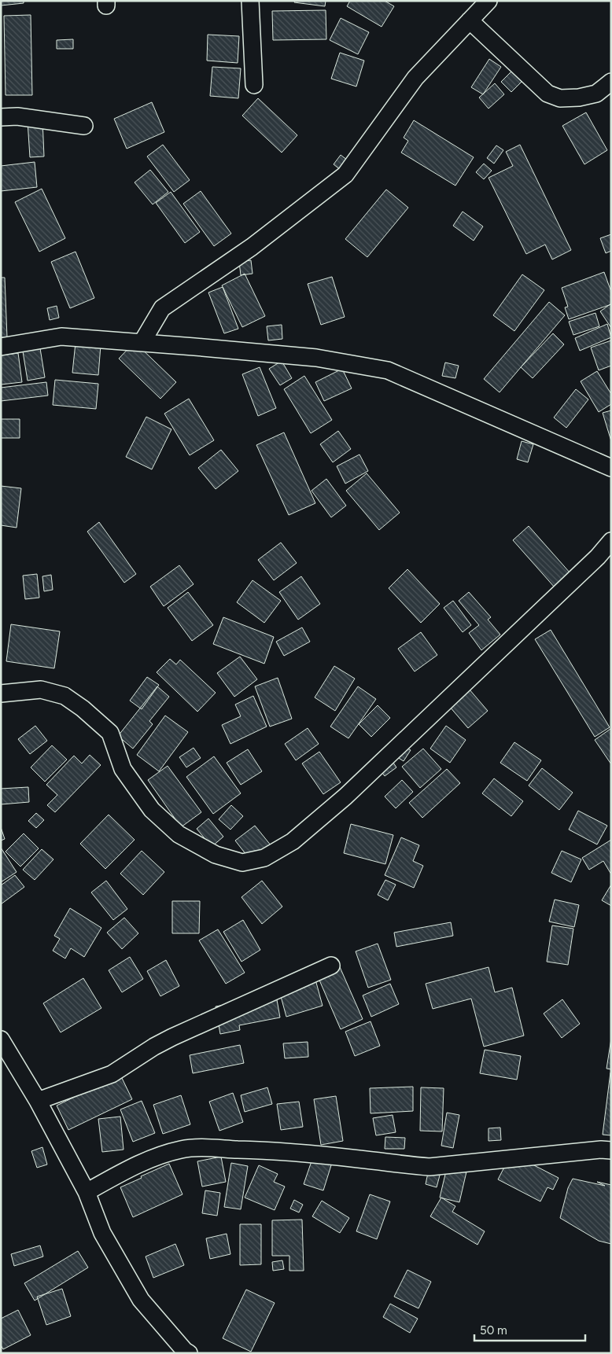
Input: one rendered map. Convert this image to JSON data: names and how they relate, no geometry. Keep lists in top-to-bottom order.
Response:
{
  "scale_bar": "50 m"
}
